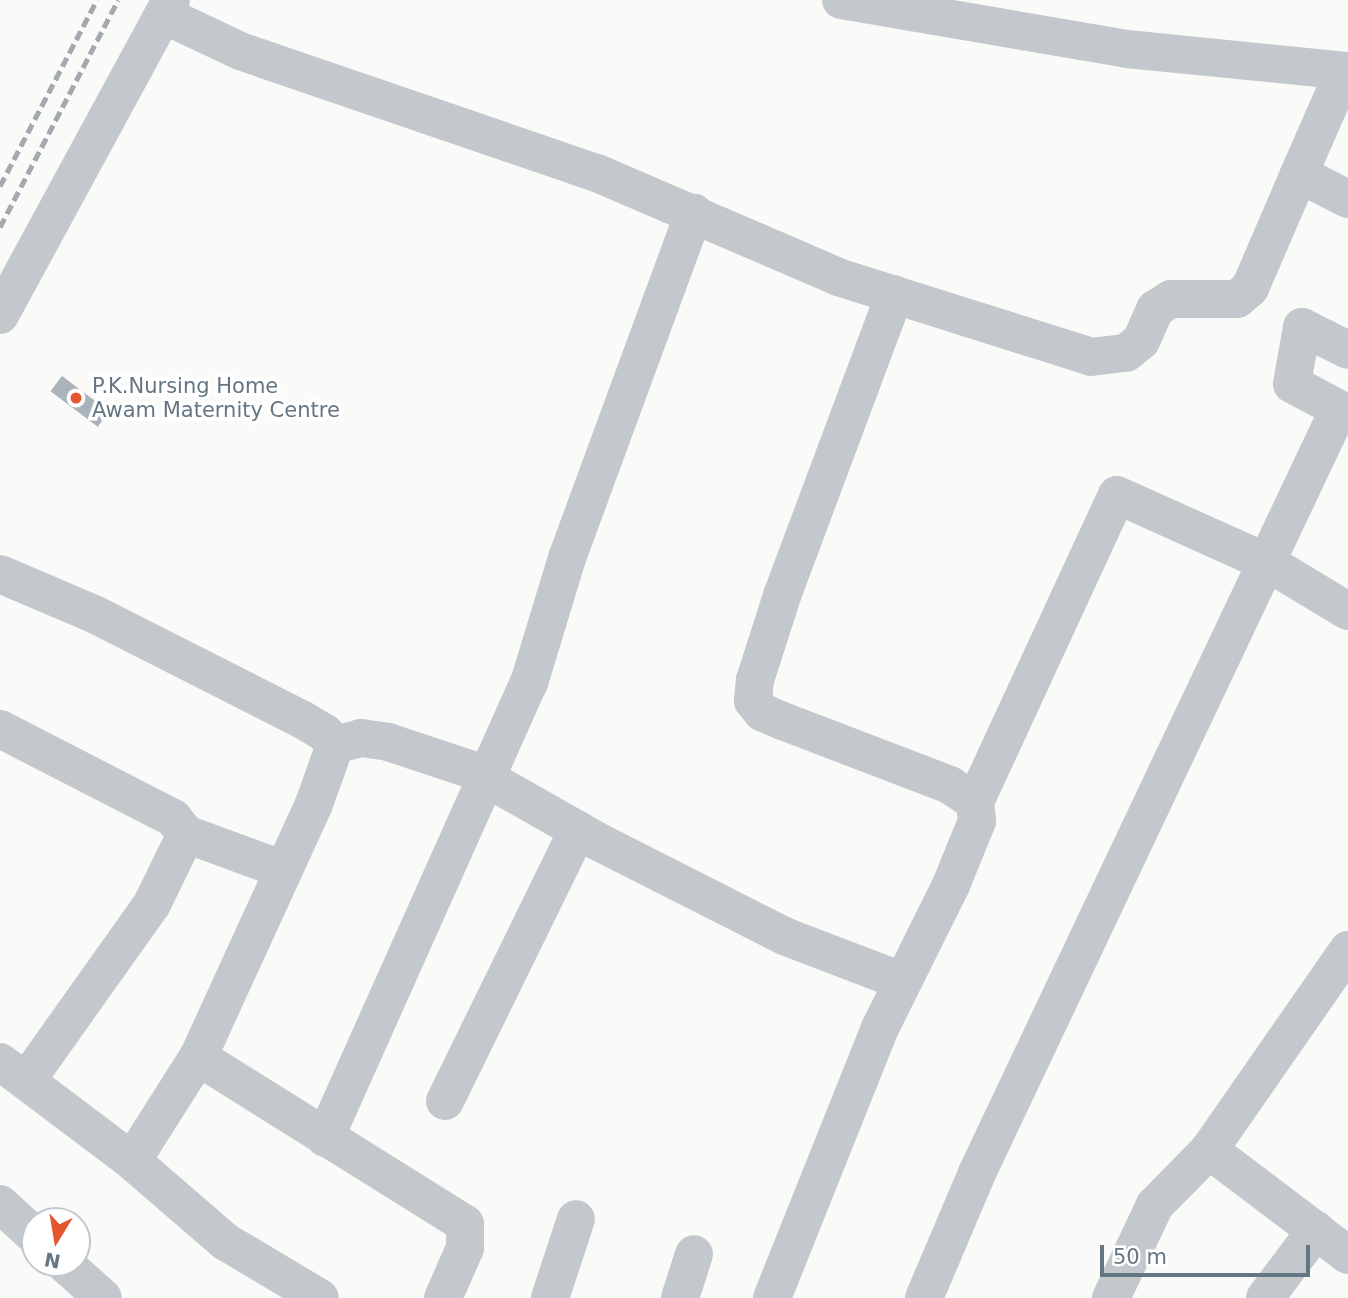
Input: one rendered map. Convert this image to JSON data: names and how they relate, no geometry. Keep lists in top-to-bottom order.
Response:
{
  "places": ["P.K.Nursing Home Awam Maternity Centre"],
  "scale_bar": "50 m",
  "north": "bottom"
}
